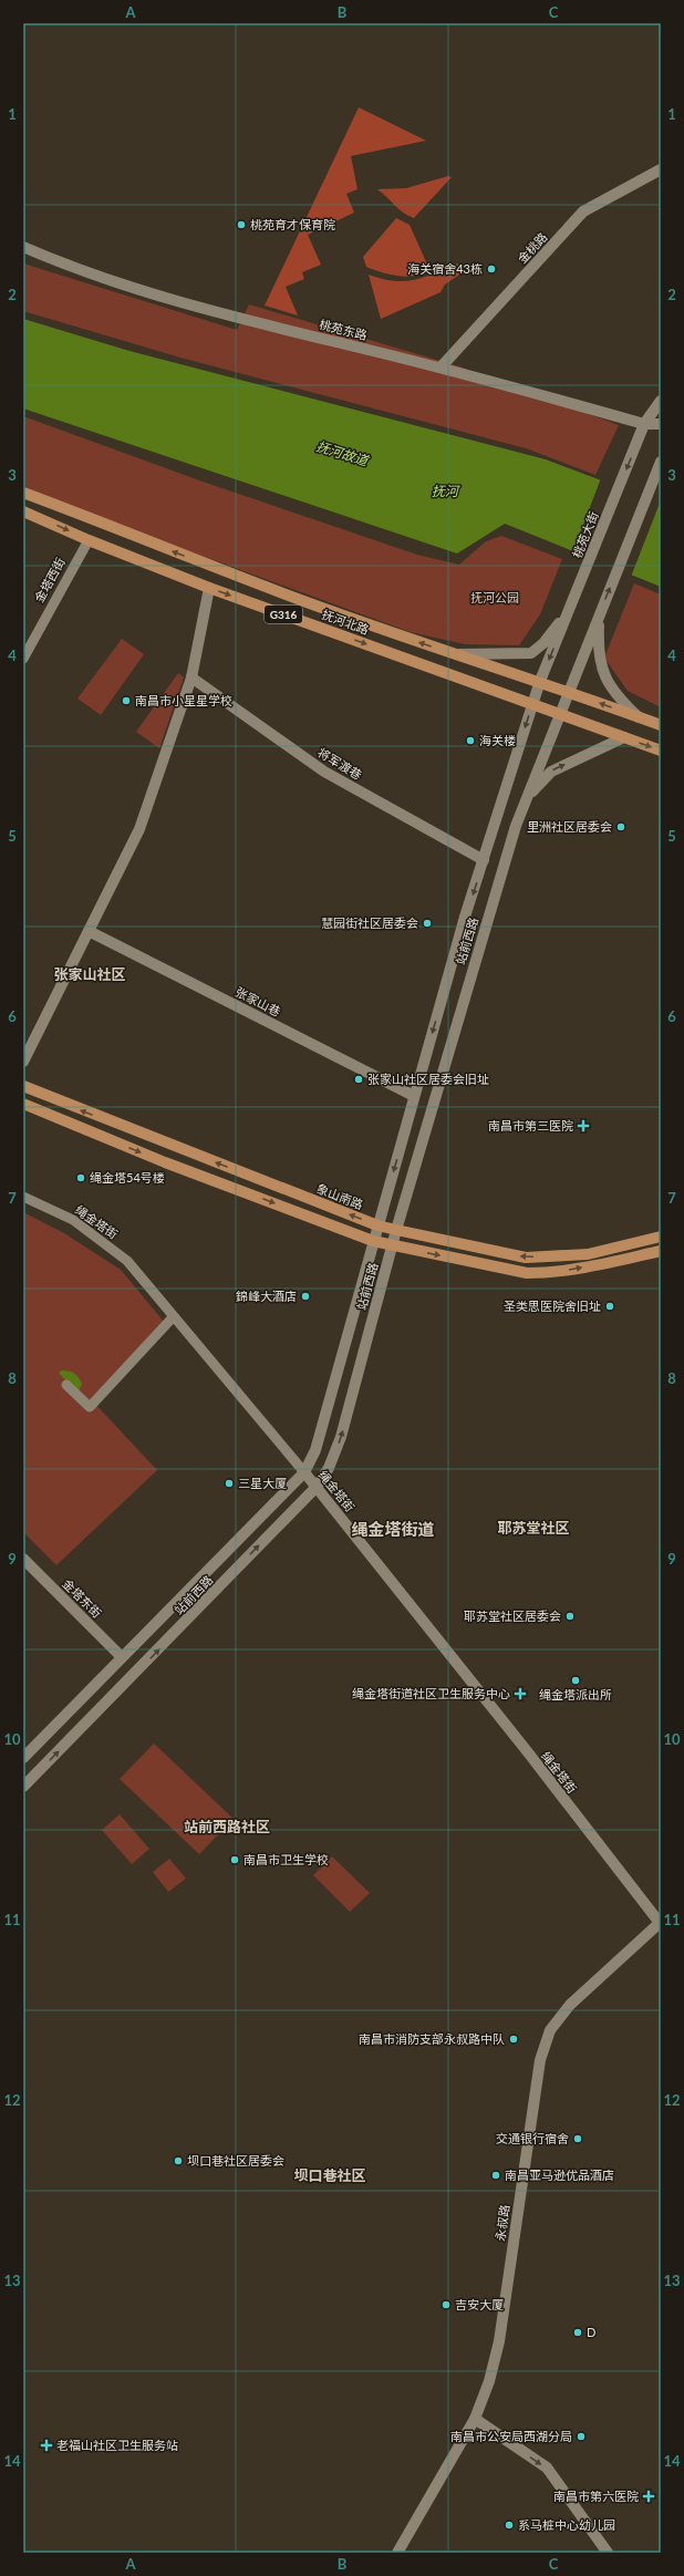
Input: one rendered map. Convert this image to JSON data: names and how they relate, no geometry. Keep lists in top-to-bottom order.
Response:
{
  "streets": {
    "main road": ["G316", "抚河北路", "象山南路"],
    "street": [
      "金桃路",
      "桃苑东路",
      "桃苑大街",
      "金塔西街",
      "将军渡巷",
      "站前西路",
      "张家山巷",
      "绳金塔街",
      "金塔东街",
      "永叔路"
    ]
  },
  "crossings": [
    ["金桃路", "桃苑东路"],
    ["桃苑东路", "桃苑大街"],
    ["桃苑大街", "抚河北路"],
    ["桃苑大街", "站前西路"],
    ["金塔西街", "抚河北路"],
    ["抚河北路", "站前西路"],
    ["将军渡巷", "站前西路"],
    ["站前西路", "张家山巷"],
    ["站前西路", "象山南路"],
    ["站前西路", "绳金塔街"],
    ["站前西路", "金塔东街"],
    ["绳金塔街", "永叔路"]
  ],
  "districts": [
    "张家山社区",
    "耶苏堂社区",
    "绳金塔街道",
    "站前西路社区",
    "坝口巷社区"
  ],
  "water": ["抚河故道", "抚河"],
  "parks": ["抚河公园"],
  "places": {
    "other": [
      "桃苑育才保育院",
      "海关宿舍43栋",
      "南昌市小星星学校",
      "海关楼",
      "里洲社区居委会",
      "慧园街社区居委会",
      "张家山社区居委会旧址",
      "绳金塔54号楼",
      "錦峰大酒店",
      "圣类思医院舍旧址",
      "三星大厦",
      "耶苏堂社区居委会",
      "绳金塔派出所",
      "南昌市卫生学校",
      "南昌市消防支部永叔路中队",
      "交通银行宿舍",
      "坝口巷社区居委会",
      "南昌亚马逊优品酒店",
      "吉安大厦",
      "D",
      "南昌市公安局西湖分局",
      "系马桩中心幼儿园"
    ],
    "health": [
      "南昌市第三医院",
      "绳金塔街道社区卫生服务中心",
      "老福山社区卫生服务站",
      "南昌市第六医院"
    ]
  },
  "grid": {
    "columns": ["A", "B", "C"],
    "rows": [
      "1",
      "2",
      "3",
      "4",
      "5",
      "6",
      "7",
      "8",
      "9",
      "10",
      "11",
      "12",
      "13",
      "14"
    ]
  }
}
